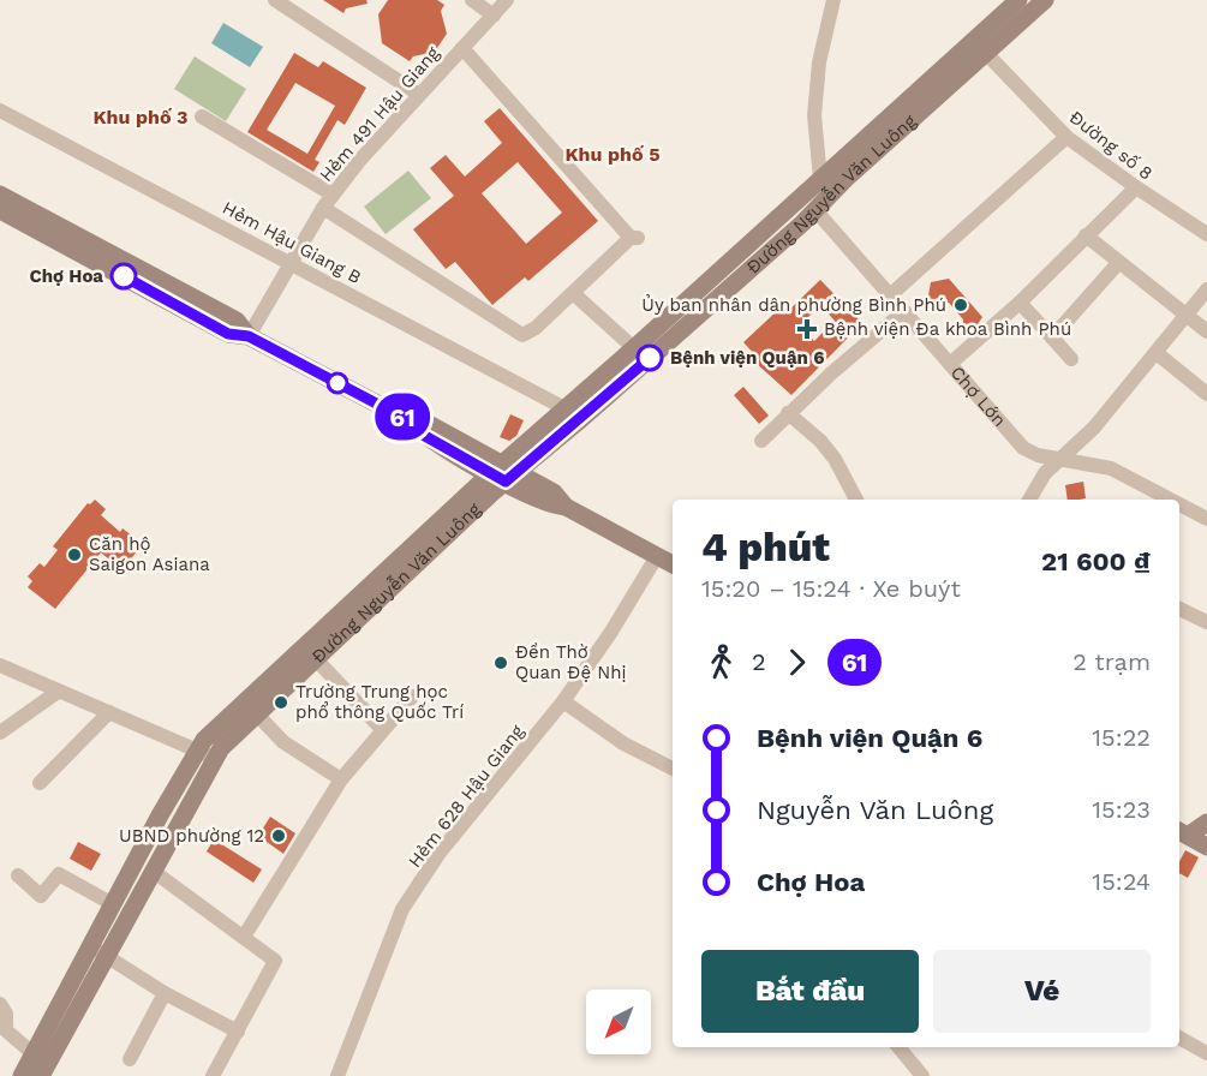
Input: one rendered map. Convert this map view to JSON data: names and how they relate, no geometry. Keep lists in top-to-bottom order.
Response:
{
  "streets": {
    "main road": ["Đường Nguyễn Văn Luông", "Chợ Lớn"],
    "street": [
      "Hẻm 491 Hậu Giang",
      "Đường số 8",
      "Hẻm Hậu Giang B",
      "Hẻm 628 Hậu Giang"
    ]
  },
  "crossings": [
    ["Hẻm 491 Hậu Giang", "Hẻm Hậu Giang B"],
    ["Đường số 8", "Đường Nguyễn Văn Luông"],
    ["Đường Nguyễn Văn Luông", "Hẻm Hậu Giang B"],
    ["Đường Nguyễn Văn Luông", "Chợ Lớn"]
  ],
  "districts": ["Khu phố 3", "Khu phố 5"],
  "places": {
    "other": [
      "Chợ Hoa",
      "Ủy ban nhân dân phường Bình Phú",
      "Bệnh viện Quận 6",
      "Căn hộ Saigon Asiana",
      "Đền Thờ Quan Đệ Nhị",
      "Trường Trung học phổ thông Quốc Trí",
      "UBND phường 12"
    ],
    "health": ["Bệnh viện Đa khoa Bình Phú"]
  },
  "lines": ["bus line 61"],
  "north": "bottom left",
  "page": {
    "on_map": "61",
    "heading": ["4 phút", "15:20 – 15:24 · Xe buýt", "21 600 ₫"],
    "legs": ["2", "61", "2 trạm"],
    "list": [
      {
        "name": "Bệnh viện Quận 6",
        "value": "15:22"
      },
      {
        "name": "Nguyễn Văn Luông",
        "value": "15:23"
      },
      {
        "name": "Chợ Hoa",
        "value": "15:24"
      }
    ],
    "buttons": ["Bắt đầu", "Vé"]
  }
}
